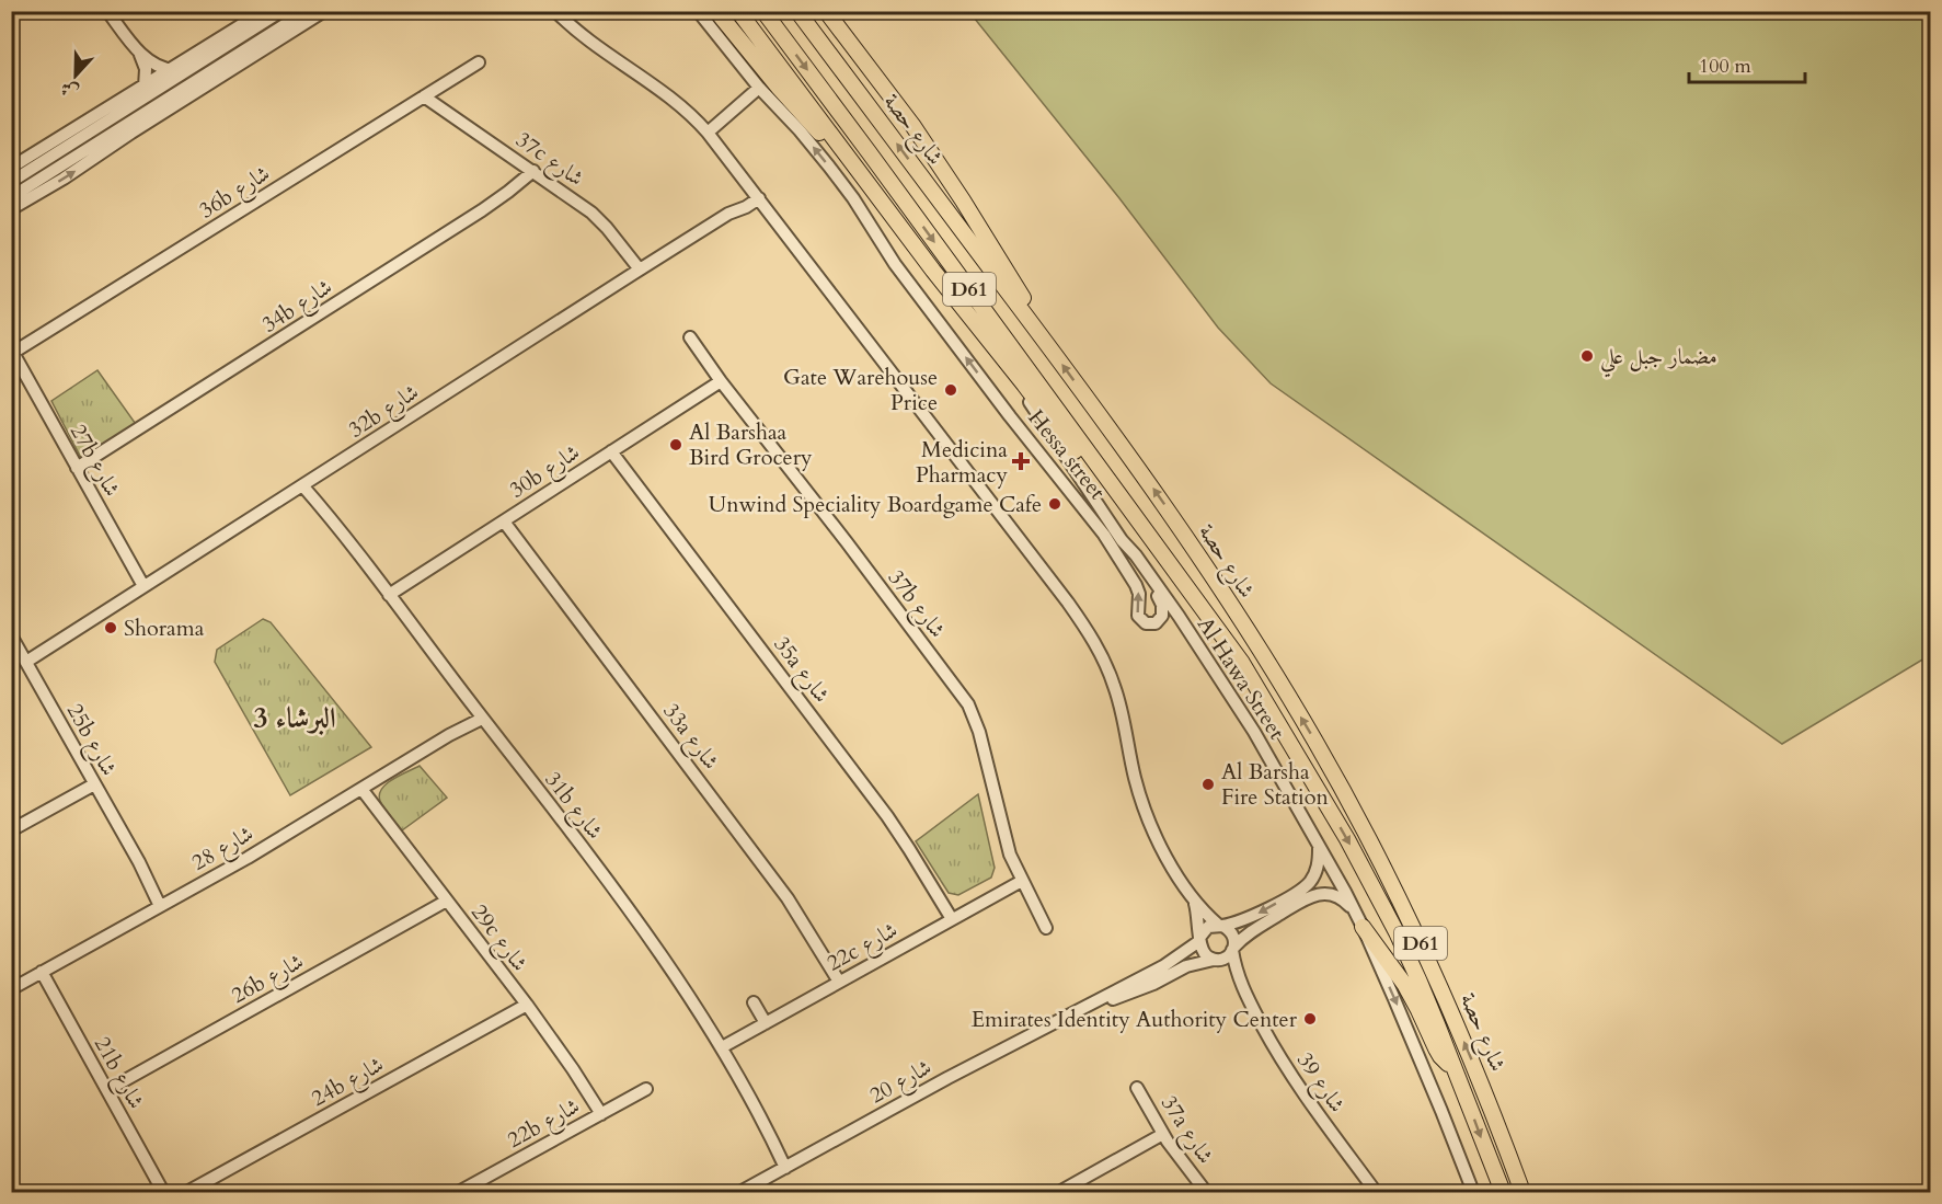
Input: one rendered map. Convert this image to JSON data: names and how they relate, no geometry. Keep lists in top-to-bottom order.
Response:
{
  "streets": {
    "main road": ["شارع حصة", "D61"],
    "street": [
      "37c شارع",
      "36b شارع",
      "34b شارع",
      "32b شارع",
      "Hessa street",
      "27b شارع",
      "30b شارع",
      "37b شارع",
      "35a شارع",
      "Al Hawa Street",
      "33a شارع",
      "25b شارع",
      "31b شارع",
      "شارع 28",
      "29c شارع",
      "22c شارع",
      "26b شارع",
      "21b شارع",
      "24b شارع",
      "شارع 20",
      "شارع 39",
      "22b شارع",
      "37a شارع"
    ]
  },
  "crossings": [
    ["شارع حصة", "D61"],
    ["شارع حصة", "Al Hawa Street"],
    ["37c شارع", "36b شارع"],
    ["37c شارع", "34b شارع"],
    ["37c شارع", "32b شارع"],
    ["36b شارع", "27b شارع"],
    ["34b شارع", "27b شارع"],
    ["32b شارع", "27b شارع"],
    ["32b شارع", "25b شارع"],
    ["32b شارع", "31b شارع"],
    ["Hessa street", "Al Hawa Street"],
    ["30b شارع", "37b شارع"],
    ["30b شارع", "35a شارع"],
    ["30b شارع", "33a شارع"],
    ["30b شارع", "31b شارع"],
    ["37b شارع", "22c شارع"],
    ["35a شارع", "22c شارع"],
    ["33a شارع", "22c شارع"],
    ["25b شارع", "شارع 28"],
    ["31b شارع", "شارع 28"],
    ["31b شارع", "22c شارع"],
    ["31b شارع", "شارع 20"],
    ["شارع 28", "29c شارع"],
    ["شارع 28", "21b شارع"],
    ["29c شارع", "26b شارع"],
    ["29c شارع", "24b شارع"],
    ["29c شارع", "22b شارع"],
    ["26b شارع", "21b شارع"],
    ["شارع 20", "شارع 39"]
  ],
  "districts": ["البرشاء 3"],
  "places": {
    "other": [
      "مضمار جبل علي",
      "Gate Warehouse Price",
      "Al Barshaa Bird Grocery",
      "Unwind Speciality Boardgame Cafe",
      "Shorama",
      "Al Barsha Fire Station",
      "Emirates Identity Authority Center"
    ],
    "health": ["Medicina Pharmacy"]
  },
  "scale_bar": "100 m",
  "north": "bottom"
}
